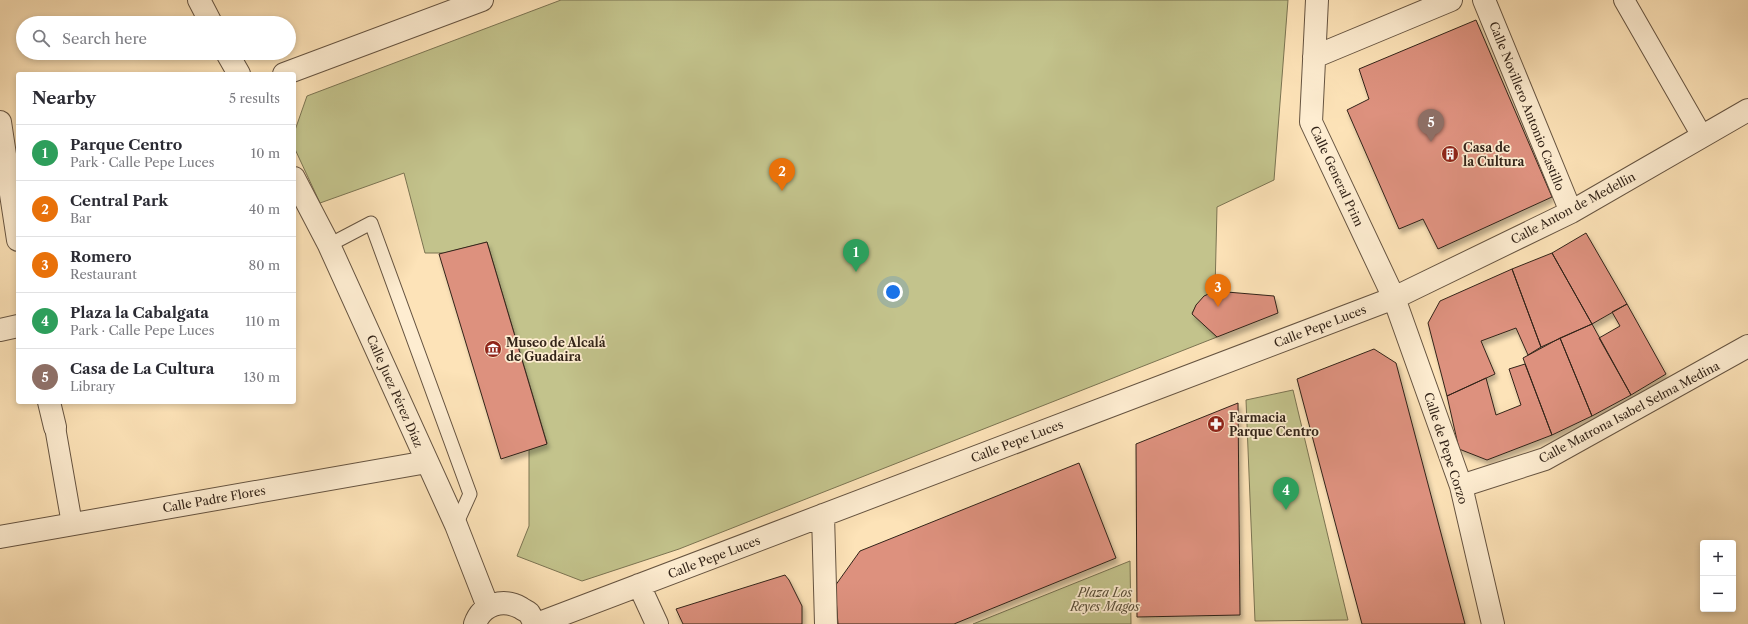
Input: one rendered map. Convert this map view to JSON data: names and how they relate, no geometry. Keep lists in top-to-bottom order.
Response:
{
  "streets": {
    "street": [
      "Calle Novillero Antonio Castillo",
      "Calle General Prim",
      "Calle Anton de Medellin",
      "Calle Pepe Luces",
      "Calle Juez Pérez Díaz",
      "Calle Matrona Isabel Selma Medina",
      "Calle de Pepe Corzo",
      "Calle Padre Flores"
    ]
  },
  "crossings": [
    ["Calle Novillero Antonio Castillo", "Calle Anton de Medellin"],
    ["Calle General Prim", "Calle Anton de Medellin"],
    ["Calle General Prim", "Calle Pepe Luces"],
    ["Calle General Prim", "Calle de Pepe Corzo"],
    ["Calle Anton de Medellin", "Calle Pepe Luces"],
    ["Calle Anton de Medellin", "Calle de Pepe Corzo"],
    ["Calle Pepe Luces", "Calle de Pepe Corzo"],
    ["Calle Juez Pérez Díaz", "Calle Padre Flores"],
    ["Calle Matrona Isabel Selma Medina", "Calle de Pepe Corzo"]
  ],
  "parks": ["Plaza Los Reyes Magos"],
  "places": {
    "building": ["Casa de la Cultura"],
    "museum": ["Museo de Alcalá de Guadaira"],
    "pharmacy": ["Farmacia Parque Centro"]
  },
  "page": {
    "search": "Search here",
    "heading": ["Nearby", "5 results"],
    "pins": [
      "5",
      "2",
      "1",
      "3",
      "4"
    ],
    "list": [
      {
        "mark": "1",
        "name": "Parque Centro",
        "note": "Park · Calle Pepe Luces",
        "value": "10 m"
      },
      {
        "mark": "2",
        "name": "Central Park",
        "note": "Bar",
        "value": "40 m"
      },
      {
        "mark": "3",
        "name": "Romero",
        "note": "Restaurant",
        "value": "80 m"
      },
      {
        "mark": "4",
        "name": "Plaza la Cabalgata",
        "note": "Park · Calle Pepe Luces",
        "value": "110 m"
      },
      {
        "mark": "5",
        "name": "Casa de La Cultura",
        "note": "Library",
        "value": "130 m"
      }
    ],
    "map_buttons": ["+", "−"]
  }
}
